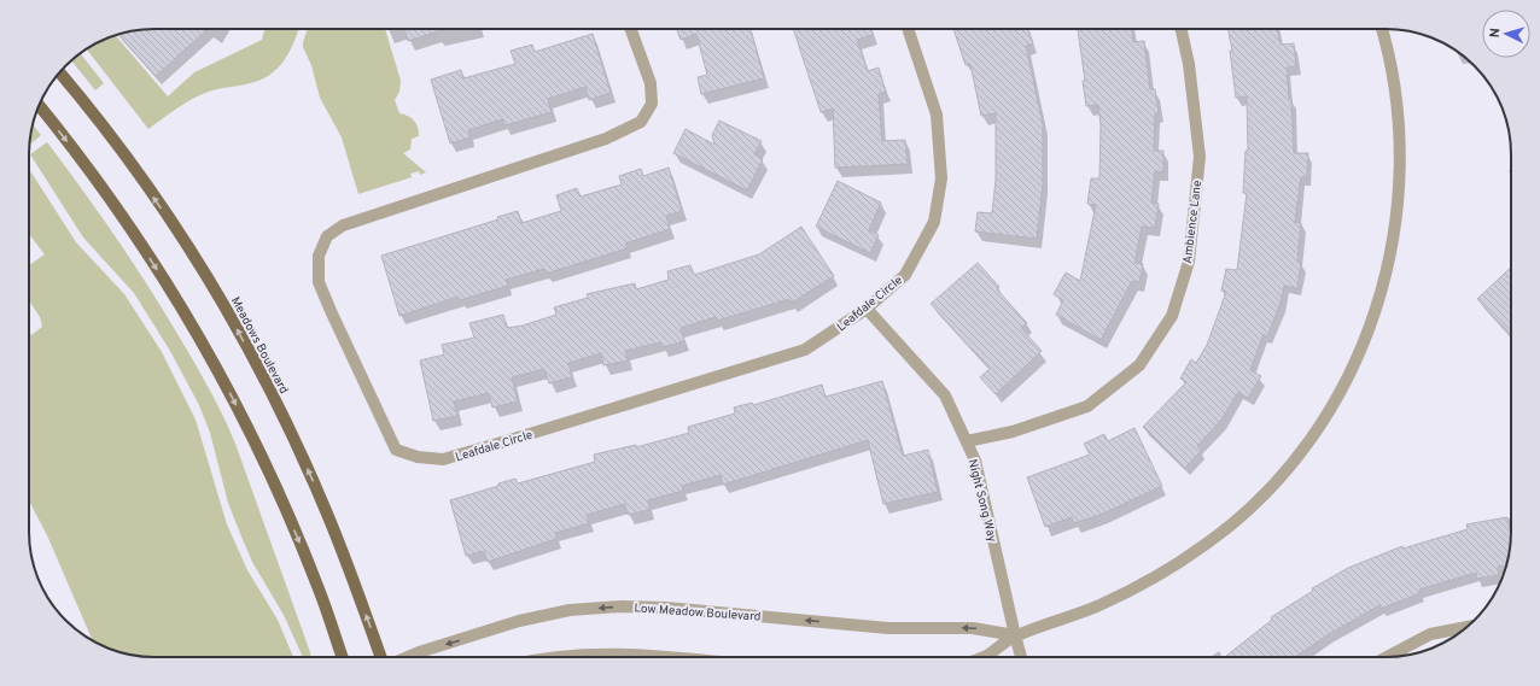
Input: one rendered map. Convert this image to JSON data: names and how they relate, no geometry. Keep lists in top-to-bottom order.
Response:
{
  "streets": {
    "main road": ["Meadows Boulevard"],
    "street": [
      "Ambience Lane",
      "Leafdale Circle",
      "Night Song Way",
      "Low Meadow Boulevard"
    ]
  },
  "crossings": [
    ["Ambience Lane", "Night Song Way"],
    ["Leafdale Circle", "Night Song Way"],
    ["Night Song Way", "Low Meadow Boulevard"]
  ],
  "one_way": ["Low Meadow Boulevard"],
  "north": "left"
}
